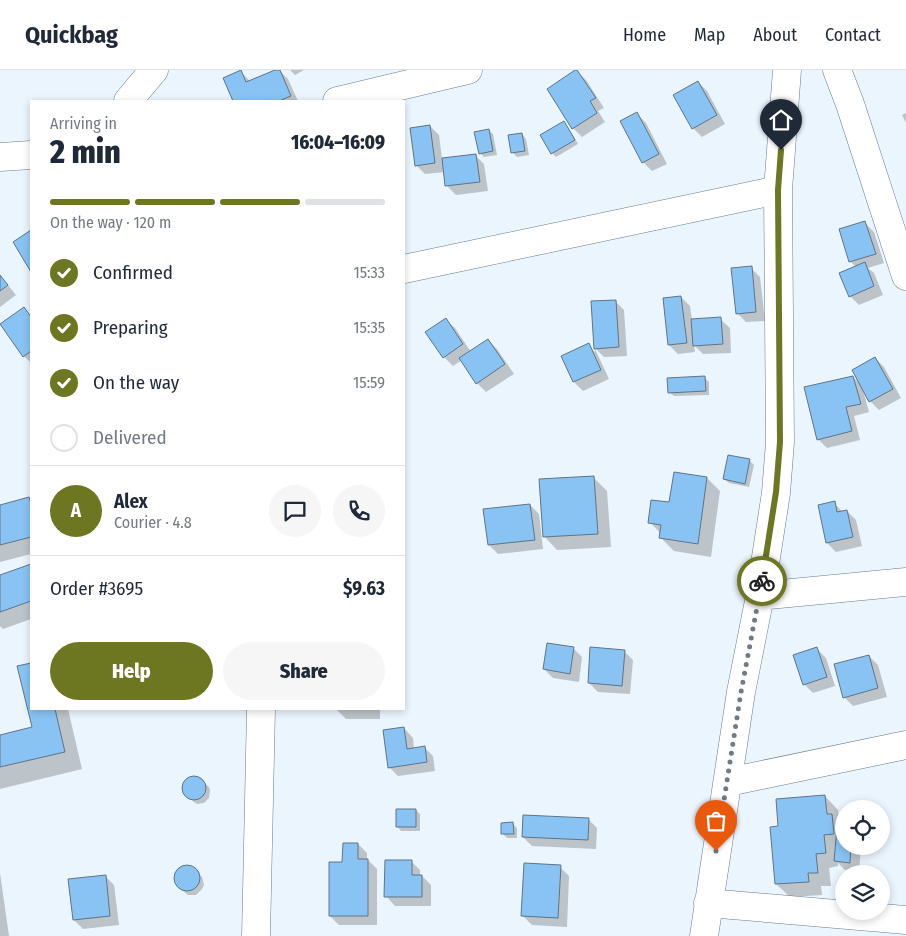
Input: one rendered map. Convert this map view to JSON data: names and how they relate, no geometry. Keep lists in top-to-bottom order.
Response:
{
  "page": {
    "header": "Quickbag",
    "nav": [
      "Home",
      "Map",
      "About",
      "Contact"
    ],
    "heading": ["2 min", "Arriving in", "16:04–16:09"],
    "panel": [
      "Alex",
      "Courier · 4.8",
      "Order #3695",
      "$9.63"
    ],
    "bar": "On the way · 120 m",
    "list": [
      ["Confirmed", "15:33"],
      ["Preparing", "15:35"],
      ["On the way", "15:59"],
      "Delivered"
    ],
    "round": "A",
    "buttons": ["Help", "Share"]
  }
}
